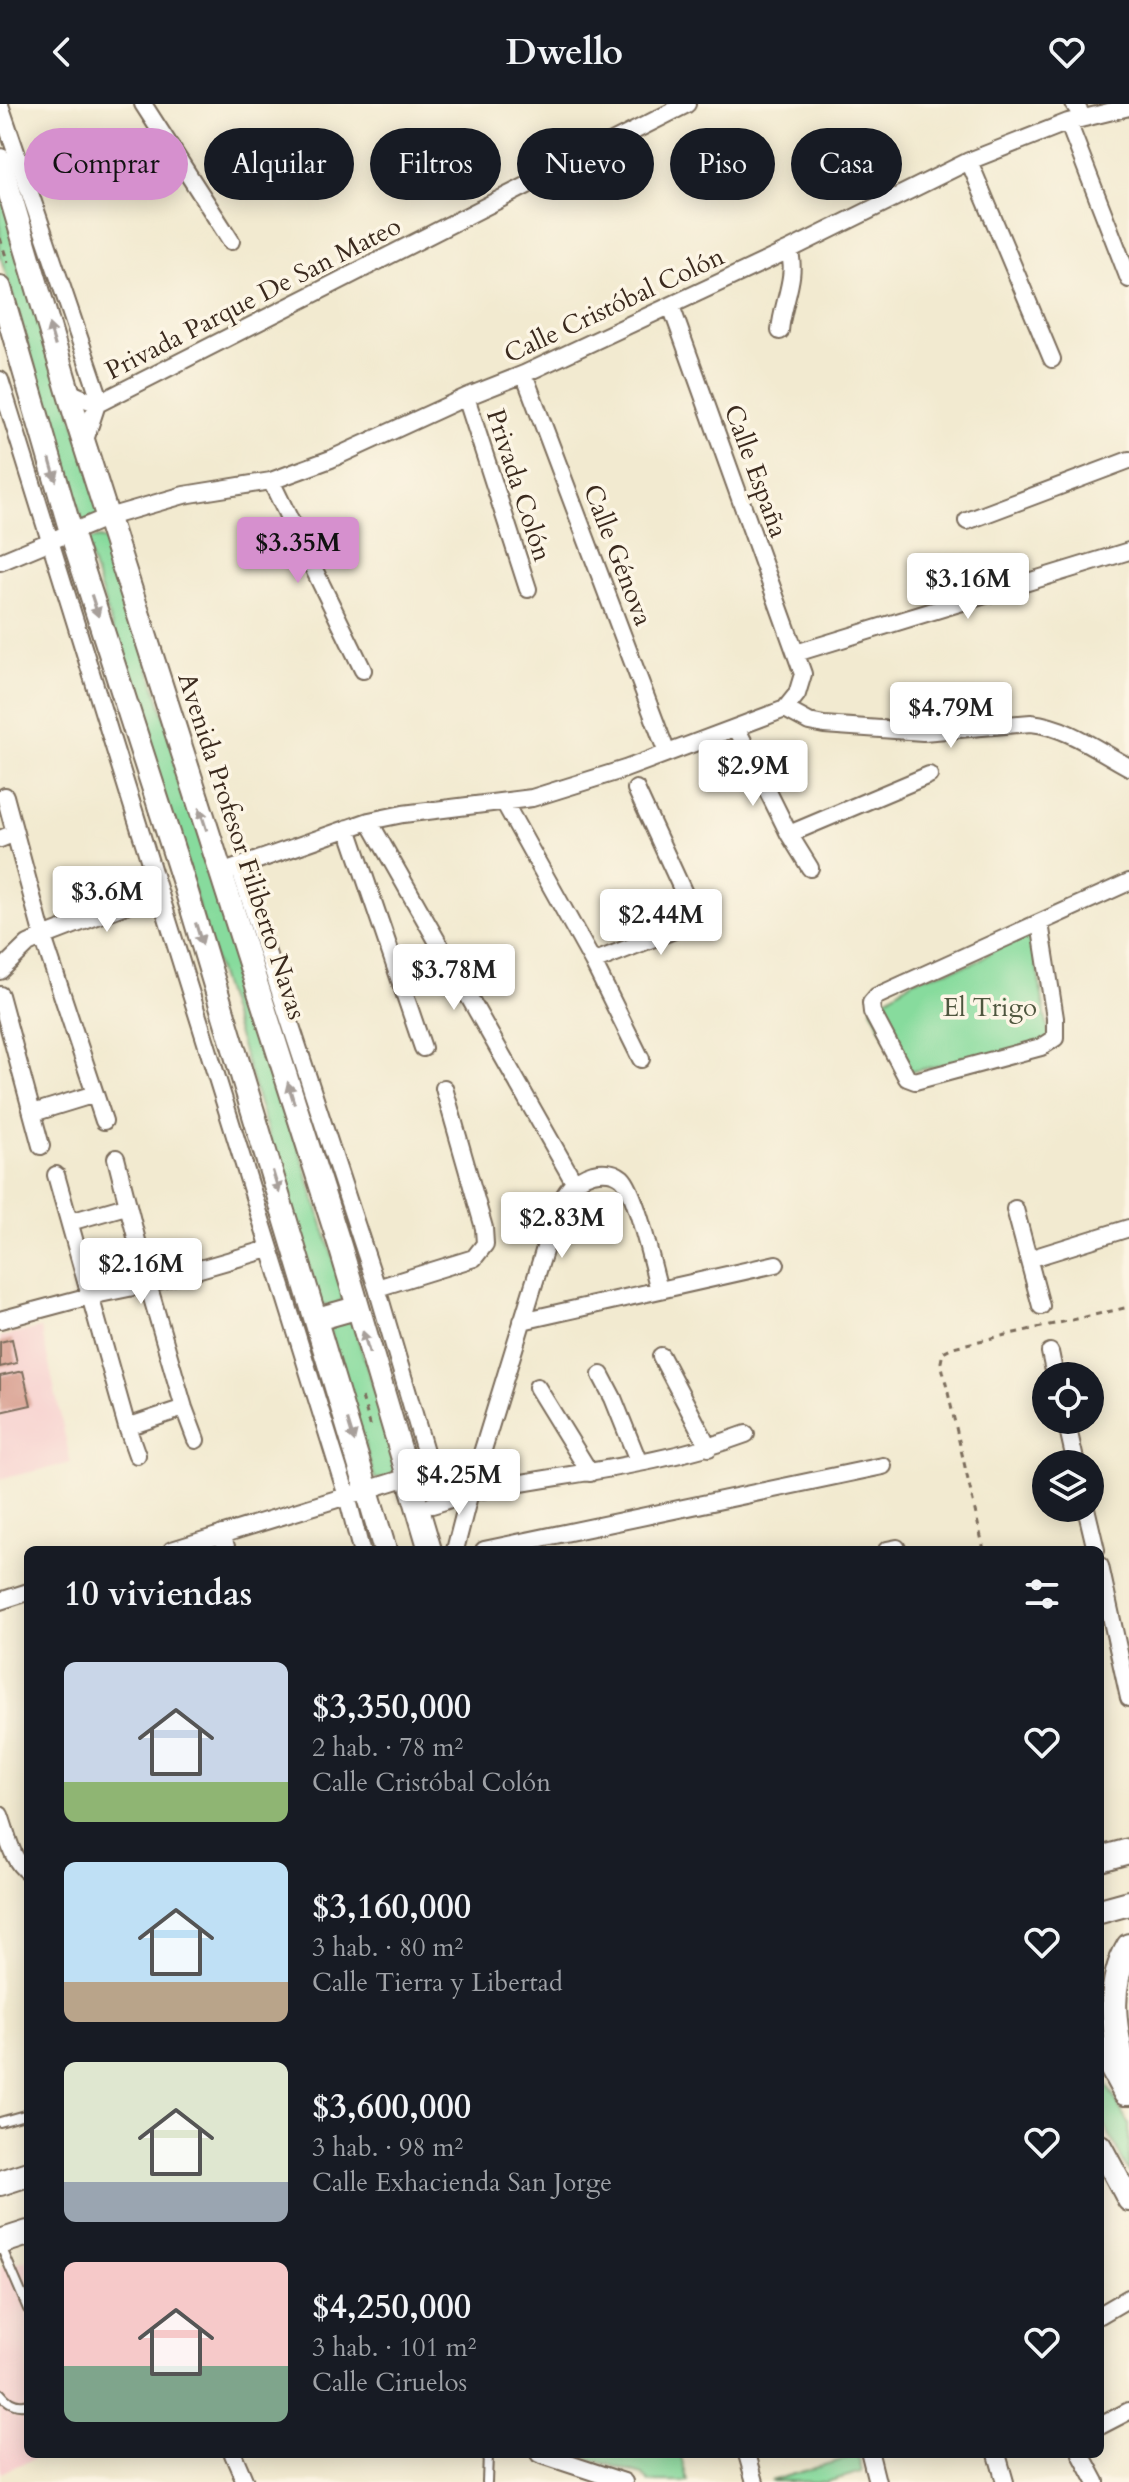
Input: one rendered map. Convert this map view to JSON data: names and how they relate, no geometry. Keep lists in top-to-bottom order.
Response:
{
  "streets": {
    "main road": ["Avenida Profesor Filiberto Navas"],
    "street": [
      "Privada Parque De San Mateo",
      "Calle Cristóbal Colón",
      "Calle España",
      "Privada Colón",
      "Calle Génova"
    ]
  },
  "crossings": [
    ["Privada Parque De San Mateo", "Avenida Profesor Filiberto Navas"],
    ["Calle Cristóbal Colón", "Calle España"],
    ["Calle Cristóbal Colón", "Privada Colón"],
    ["Calle Cristóbal Colón", "Calle Génova"],
    ["Calle Cristóbal Colón", "Avenida Profesor Filiberto Navas"]
  ],
  "parks": ["El Trigo"],
  "page": {
    "header": "Dwello",
    "chip": [
      "Comprar",
      "Alquilar",
      "Filtros",
      "Nuevo",
      "Piso",
      "Casa"
    ],
    "price": [
      "$3.35M",
      "$3.16M",
      "$4.79M",
      "$2.9M",
      "$3.6M",
      "$2.44M",
      "$3.78M",
      "$2.83M",
      "$2.16M",
      "$4.25M"
    ],
    "heading": "10 viviendas",
    "list": [
      {
        "name": "$3,350,000",
        "note": "2 hab. · 78 m² · Calle Cristóbal Colón"
      },
      {
        "name": "$3,160,000",
        "note": "3 hab. · 80 m² · Calle Tierra y Libertad"
      },
      {
        "name": "$3,600,000",
        "note": "3 hab. · 98 m² · Calle Exhacienda San Jorge"
      },
      {
        "name": "$4,250,000",
        "note": "3 hab. · 101 m² · Calle Ciruelos"
      }
    ]
  }
}
